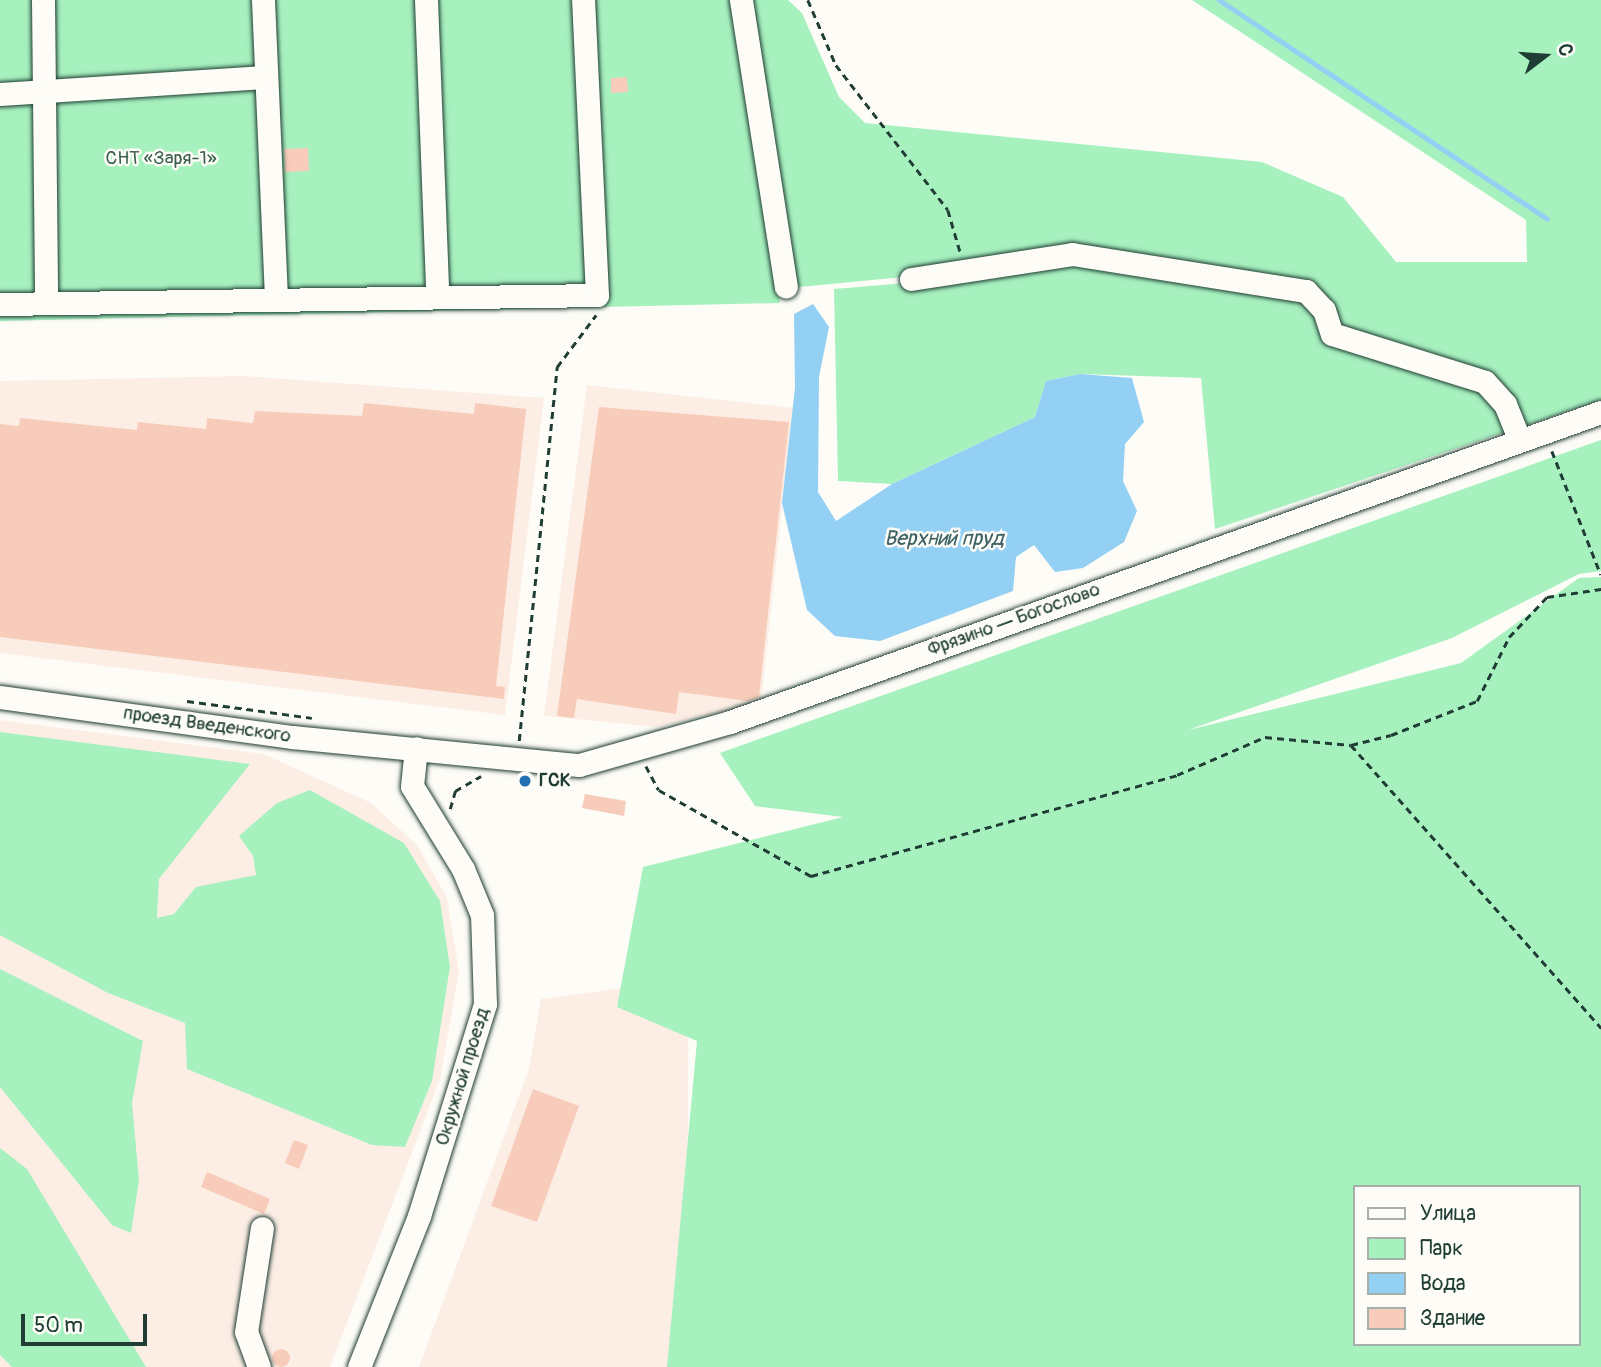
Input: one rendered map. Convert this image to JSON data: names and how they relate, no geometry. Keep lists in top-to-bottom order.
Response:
{
  "streets": {
    "street": ["Фрязино — Богослово", "проезд Введенского", "Окружной проезд"]
  },
  "crossings": [
    ["Фрязино — Богослово", "проезд Введенского"],
    ["Фрязино — Богослово", "Окружной проезд"],
    ["проезд Введенского", "Окружной проезд"]
  ],
  "water": ["Верхний пруд"],
  "parks": ["СНТ «Заря-1»"],
  "places": ["ГСК"],
  "legend": [
    "Улица",
    "Парк",
    "Вода",
    "Здание"
  ],
  "scale_bar": "50 m",
  "north": "right"
}
